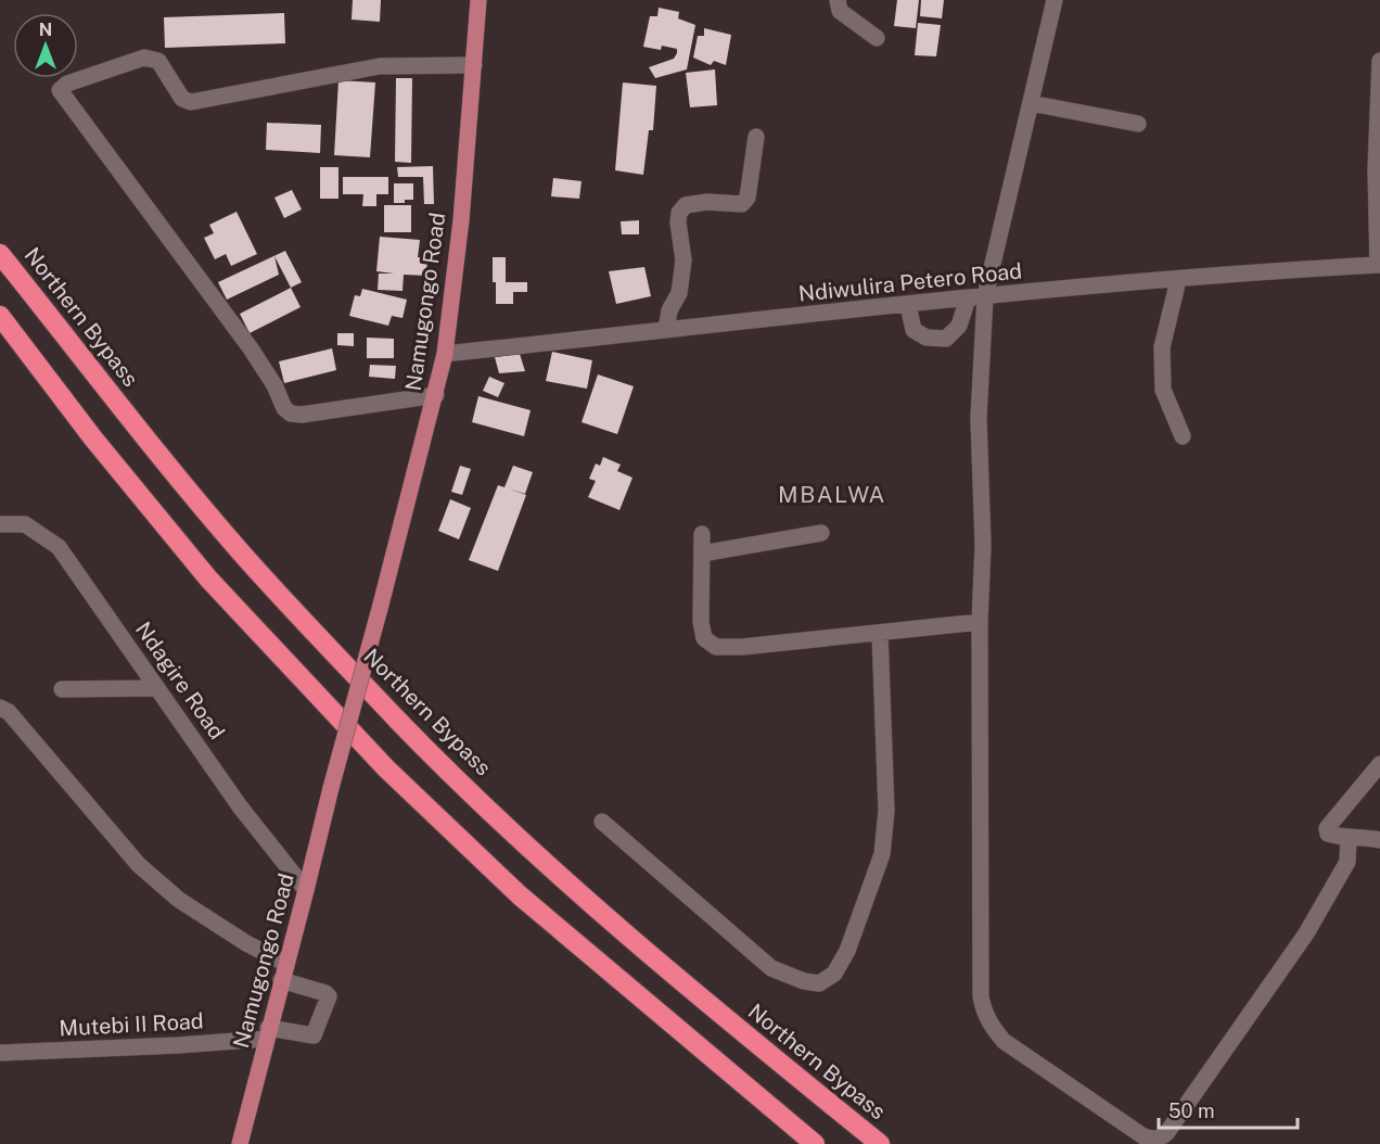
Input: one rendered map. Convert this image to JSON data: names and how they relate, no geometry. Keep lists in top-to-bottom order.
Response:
{
  "streets": {
    "highway": ["Northern Bypass"],
    "main road": ["Namugongo Road"],
    "street": ["Ndiwulira Petero Road", "Ndagire Road", "Mutebi II Road"]
  },
  "crossings": [
    ["Ndiwulira Petero Road", "Namugongo Road"],
    ["Namugongo Road", "Ndagire Road"],
    ["Namugongo Road", "Mutebi II Road"]
  ],
  "districts": ["MBALWA"],
  "scale_bar": "50 m",
  "north": "top"
}
